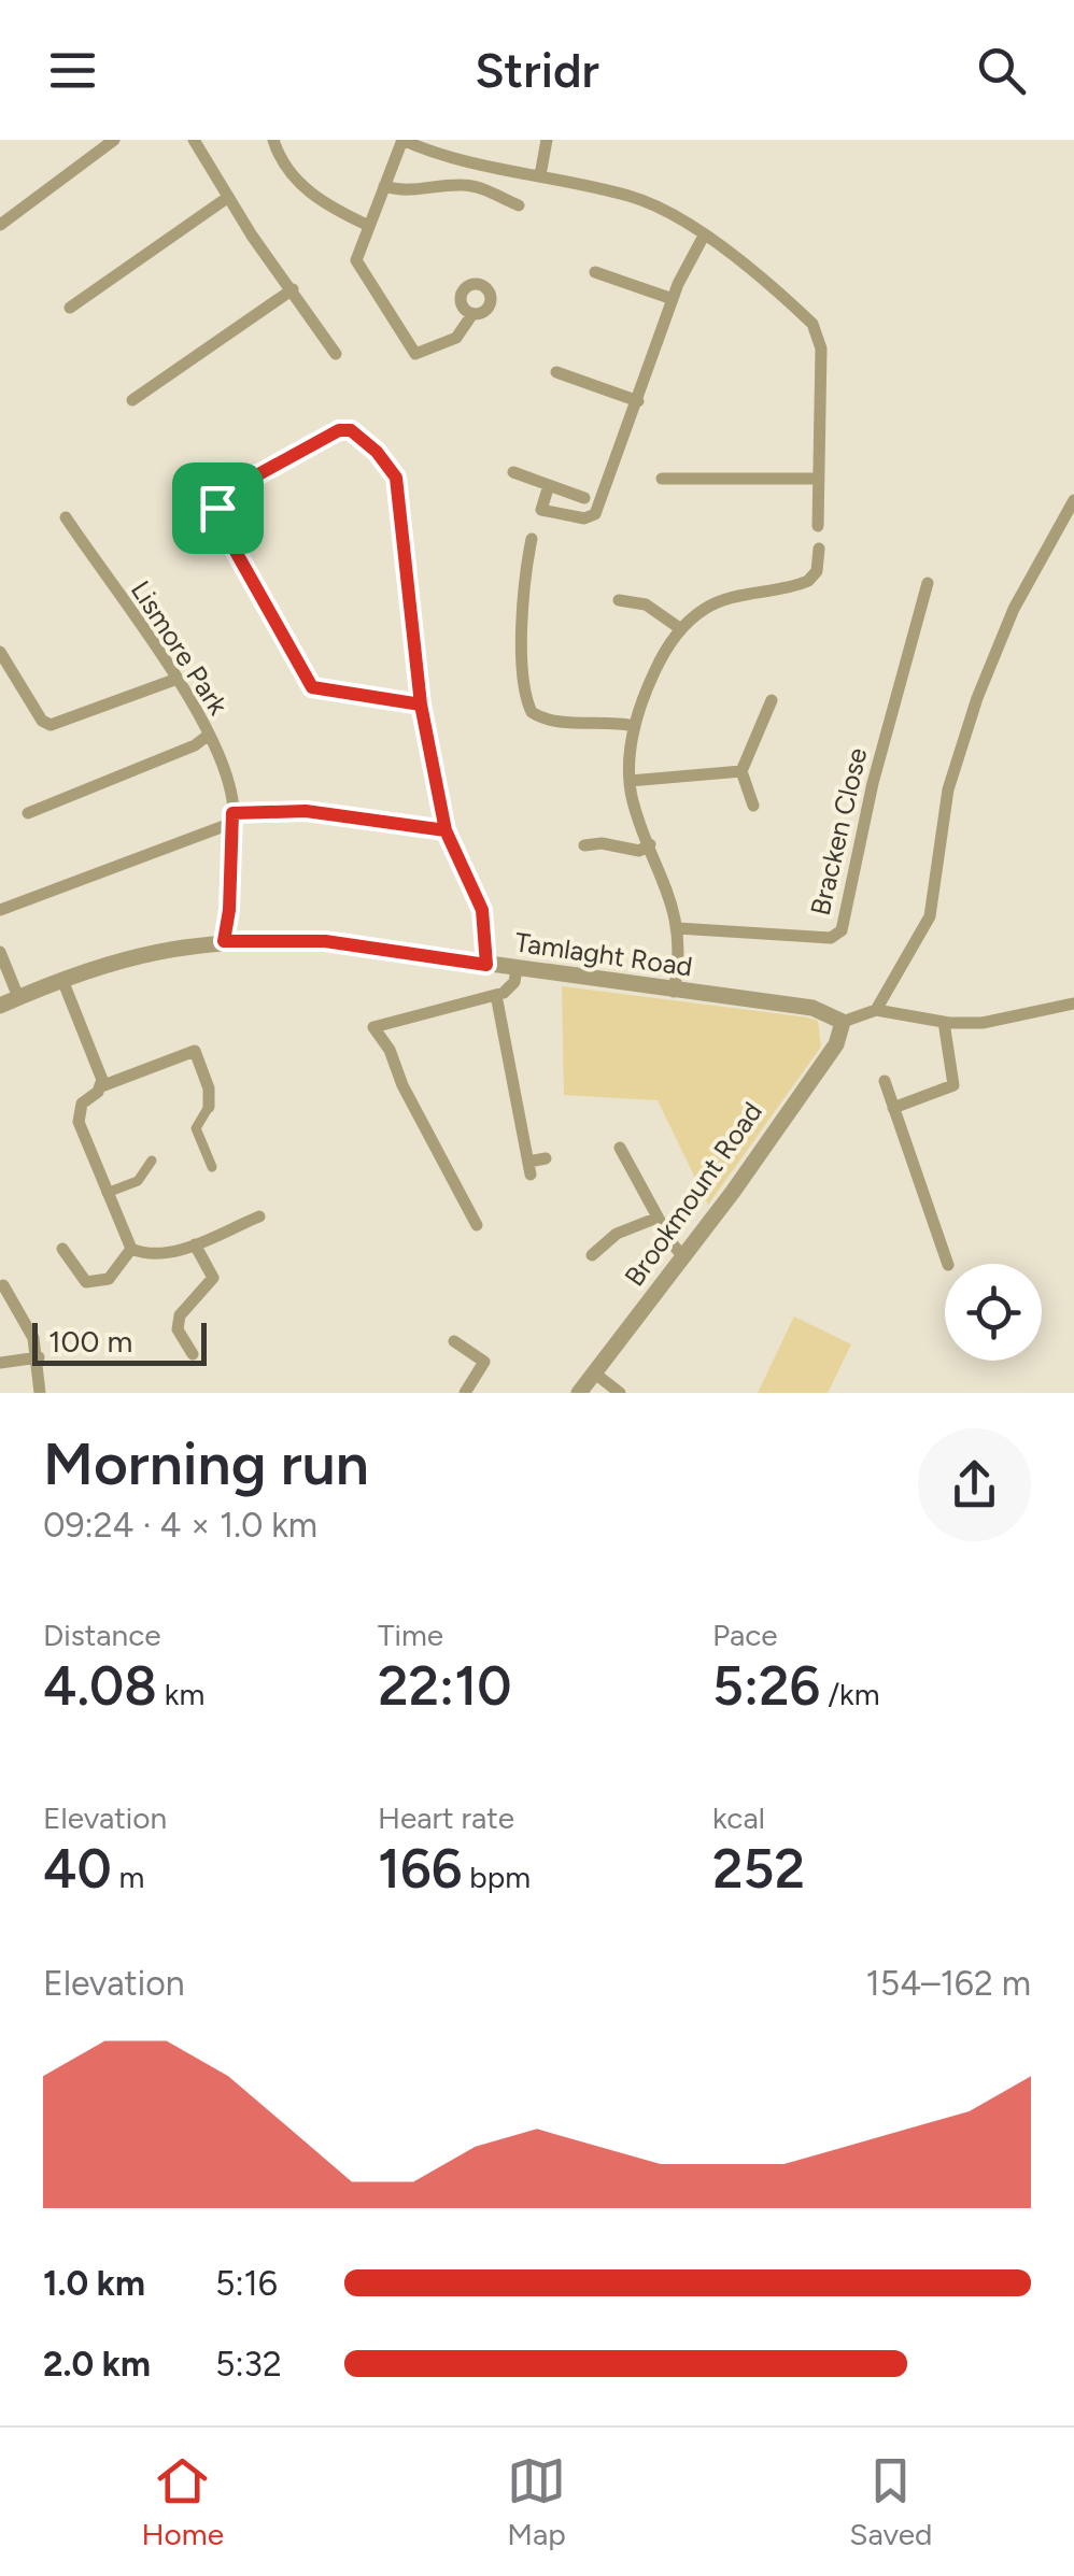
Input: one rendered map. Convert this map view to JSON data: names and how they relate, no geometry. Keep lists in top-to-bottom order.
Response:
{
  "streets": {
    "street": [
      "Lismore Park",
      "Bracken Close",
      "Tamlaght Road",
      "Brookmount Road"
    ]
  },
  "crossings": [
    ["Lismore Park", "Tamlaght Road"],
    ["Tamlaght Road", "Brookmount Road"]
  ],
  "scale_bar": "100 m",
  "page": {
    "header": "Stridr",
    "scale": "100 m",
    "heading": ["Morning run", "09:24 · 4 × 1.0 km"],
    "stats": [
      ["Distance", "4.08 km"],
      ["Time", "22:10"],
      ["Pace", "5:26 /km"],
      ["Elevation", "40 m"],
      ["Heart rate", "166 bpm"],
      ["kcal", "252"]
    ],
    "chart": ["Elevation", "154–162 m"],
    "list": [
      {
        "name": "1.0 km",
        "note": "5:16"
      },
      {
        "name": "2.0 km",
        "note": "5:32"
      }
    ],
    "tabs": ["Home", "Map", "Saved"]
  }
}
